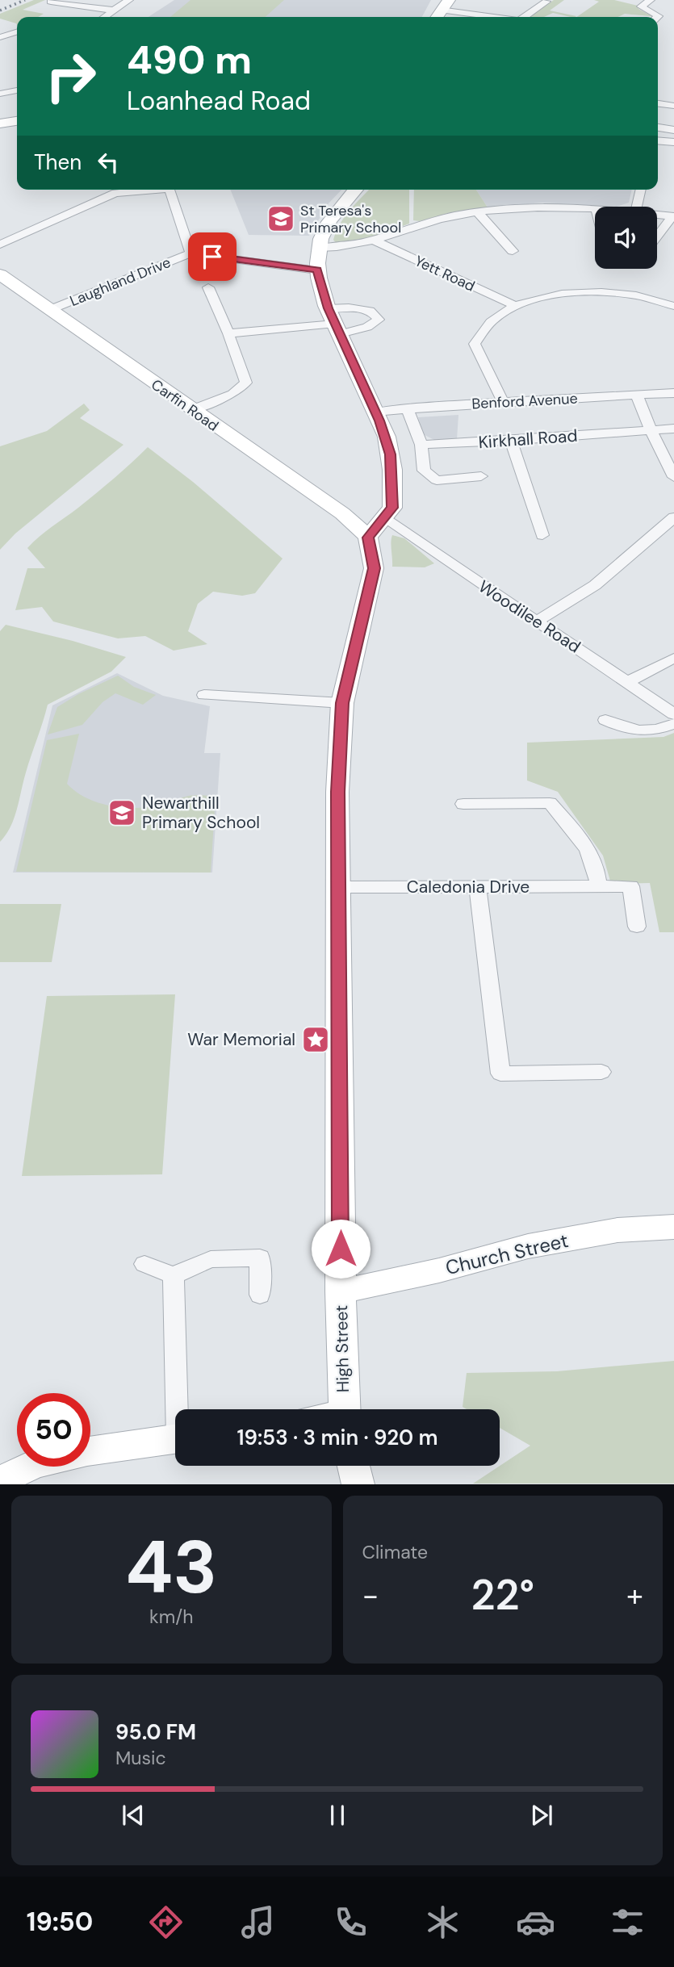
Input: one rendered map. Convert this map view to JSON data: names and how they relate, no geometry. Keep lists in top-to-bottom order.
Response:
{
  "streets": {
    "main road": ["Carfin Road", "Church Street", "High Street"],
    "street": [
      "Yett Road",
      "Laughland Drive",
      "Benford Avenue",
      "Kirkhall Road",
      "Woodilee Road",
      "Caledonia Drive"
    ]
  },
  "crossings": [
    ["Laughland Drive", "Carfin Road"],
    ["Carfin Road", "High Street"],
    ["Caledonia Drive", "High Street"],
    ["Church Street", "High Street"]
  ],
  "places": {
    "school or university": ["St Teresa's Primary School", "Newarthill Primary School"],
    "place": ["War Memorial"]
  },
  "page": {
    "turn": ["490 m", "Loanhead Road"],
    "then": "Then",
    "limit": "50",
    "trip": "19:53 · 3 min · 920 m",
    "tile": [
      ["43", "km/h"],
      "Climate"
    ],
    "heat": ["−", "22°", "+"],
    "song": ["95.0 FM", "Music"],
    "tabs": "19:50"
  }
}
